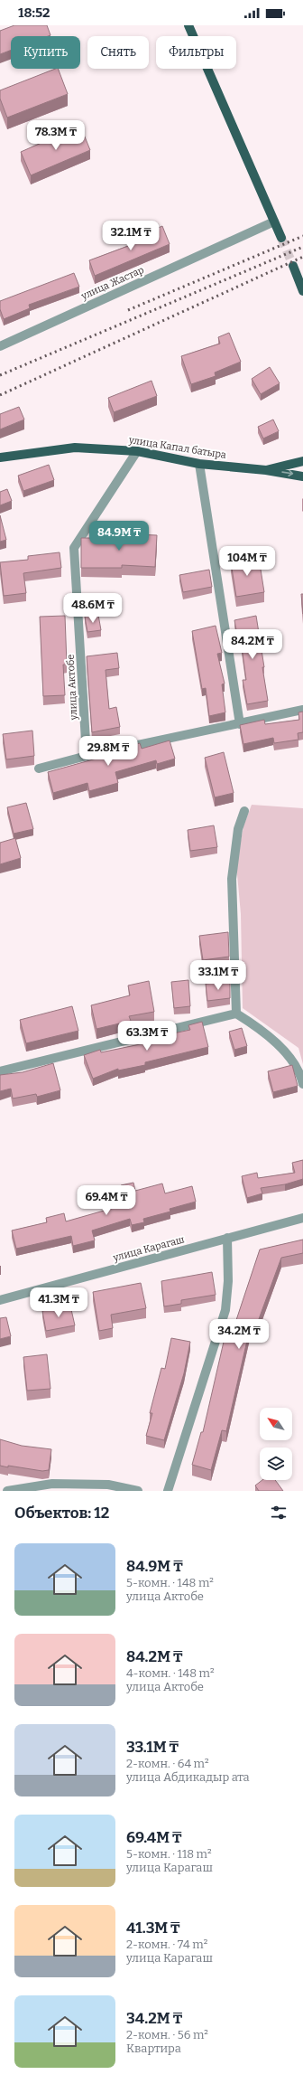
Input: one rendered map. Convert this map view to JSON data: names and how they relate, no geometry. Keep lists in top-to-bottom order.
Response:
{
  "streets": {
    "main road": ["улица Капал батыра"],
    "street": ["улица Жастар", "улица Актобе", "улица Карагаш"]
  },
  "crossings": [
    ["улица Капал батыра", "улица Актобе"]
  ],
  "north": "top left",
  "page": {
    "status": "18:52",
    "chip": ["Купить", "Снять", "Фильтры"],
    "price": [
      "78.3M ₸",
      "32.1M ₸",
      "84.9M ₸",
      "104M ₸",
      "48.6M ₸",
      "84.2M ₸",
      "29.8M ₸",
      "33.1M ₸",
      "63.3M ₸",
      "69.4M ₸",
      "41.3M ₸",
      "34.2M ₸"
    ],
    "heading": "Объектов: 12",
    "list": [
      {
        "name": "84.9M ₸",
        "note": "5-комн. · 148 m² · улица Актобе"
      },
      {
        "name": "84.2M ₸",
        "note": "4-комн. · 148 m² · улица Актобе"
      },
      {
        "name": "33.1M ₸",
        "note": "2-комн. · 64 m² · улица Абдикадыр ата"
      },
      {
        "name": "69.4M ₸",
        "note": "5-комн. · 118 m² · улица Карагаш"
      },
      {
        "name": "41.3M ₸",
        "note": "2-комн. · 74 m² · улица Карагаш"
      },
      {
        "name": "34.2M ₸",
        "note": "2-комн. · 56 m² · Квартира"
      }
    ]
  }
}
